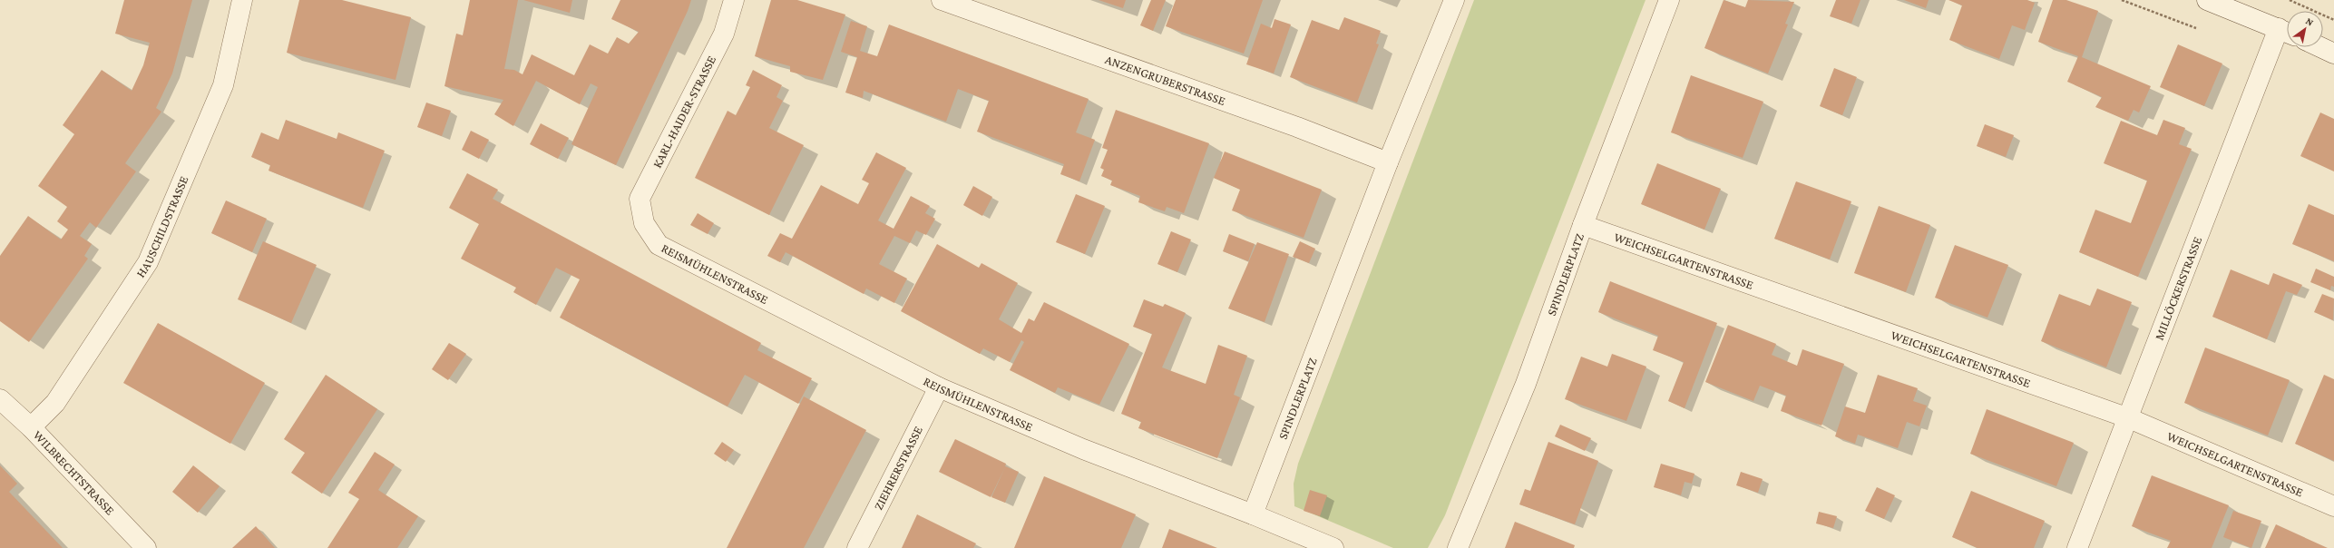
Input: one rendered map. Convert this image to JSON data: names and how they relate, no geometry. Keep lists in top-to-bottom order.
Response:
{
  "streets": {
    "street": [
      "ANZENGRUBERSTRASSE",
      "KARL-HAIDER-STRASSE",
      "HAUSCHILDSTRASSE",
      "WEICHSELGARTENSTRASSE",
      "REISMÜHLENSTRASSE",
      "SPINDLERPLATZ",
      "MILLÖCKERSTRASSE",
      "ZIEHRERSTRASSE",
      "WILBRECHTSTRASSE"
    ]
  },
  "crossings": [
    ["ANZENGRUBERSTRASSE", "SPINDLERPLATZ"],
    ["KARL-HAIDER-STRASSE", "REISMÜHLENSTRASSE"],
    ["HAUSCHILDSTRASSE", "WILBRECHTSTRASSE"],
    ["WEICHSELGARTENSTRASSE", "SPINDLERPLATZ"],
    ["WEICHSELGARTENSTRASSE", "MILLÖCKERSTRASSE"],
    ["REISMÜHLENSTRASSE", "SPINDLERPLATZ"],
    ["REISMÜHLENSTRASSE", "ZIEHRERSTRASSE"]
  ],
  "north": "top right"
}
